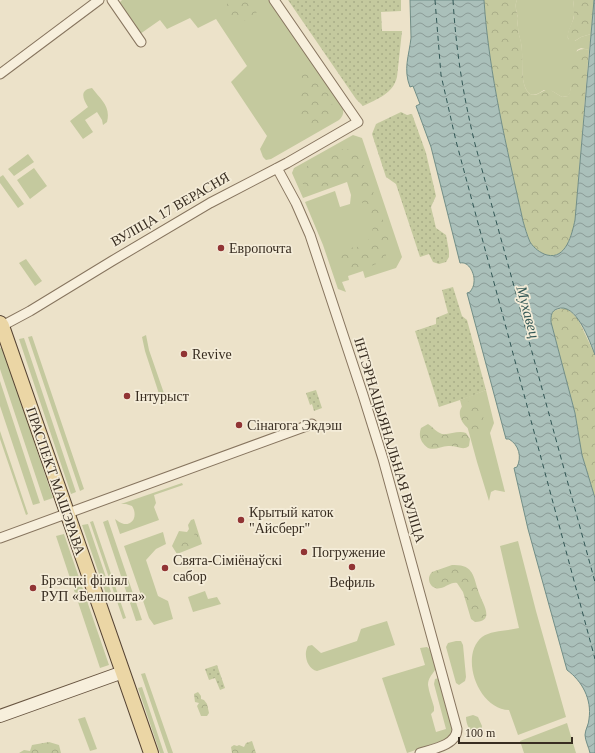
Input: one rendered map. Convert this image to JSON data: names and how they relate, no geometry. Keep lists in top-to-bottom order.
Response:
{
  "streets": {
    "main road": ["ПРАСПЕКТ МАШЭРАВА"],
    "street": ["ВУЛІЦА 17 ВЕРАСНЯ", "ІНТЭРНАЦЫЯНАЛЬНАЯ ВУЛІЦА"]
  },
  "crossings": [
    ["ВУЛІЦА 17 ВЕРАСНЯ", "ІНТЭРНАЦЫЯНАЛЬНАЯ ВУЛІЦА"],
    ["ВУЛІЦА 17 ВЕРАСНЯ", "ПРАСПЕКТ МАШЭРАВА"]
  ],
  "water": ["Мухавец"],
  "places": [
    "Европочта",
    "Revive",
    "Інтурыст",
    "Сінагога Экдэш",
    "Крытый каток \"Айсберг\"",
    "Погружение",
    "Вефиль",
    "Свята-Сіміёнаўскі сабор",
    "Брэсцкі філіял РУП «Белпошта»"
  ],
  "scale_bar": "100 m"
}
